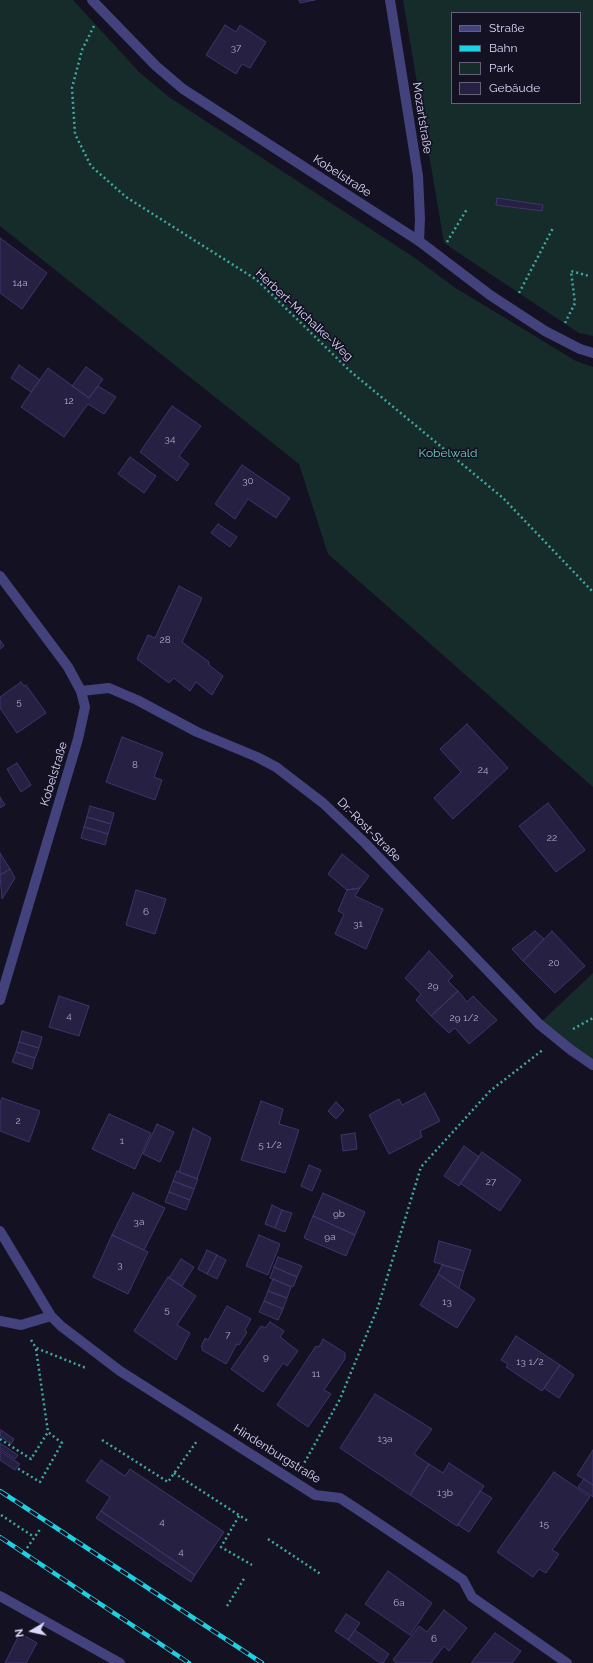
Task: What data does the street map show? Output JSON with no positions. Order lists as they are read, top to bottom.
{
  "streets": {
    "street": [
      "Mozartstraße",
      "Kobelstraße",
      "Dr.-Rost-Straße",
      "Hindenburgstraße"
    ],
    "path": ["Herbert-Michalke-Weg"]
  },
  "crossings": [
    ["Mozartstraße", "Kobelstraße"],
    ["Kobelstraße", "Herbert-Michalke-Weg"],
    ["Kobelstraße", "Dr.-Rost-Straße"]
  ],
  "parks": ["Kobelwald"],
  "house_numbers": [
    "37",
    "14a",
    "12",
    "34",
    "30",
    "28",
    "5",
    "8",
    "24",
    "22",
    "6",
    "31",
    "20",
    "29",
    "4",
    "29 1/2",
    "2",
    "1",
    "5 1/2",
    "27",
    "9b",
    "3a",
    "9a",
    "3",
    "13",
    "5",
    "7",
    "9",
    "13 1/2",
    "11",
    "13a",
    "13b",
    "4",
    "15",
    "4",
    "6a",
    "6"
  ],
  "legend": [
    "Straße",
    "Bahn",
    "Park",
    "Gebäude"
  ],
  "north": "left"
}
